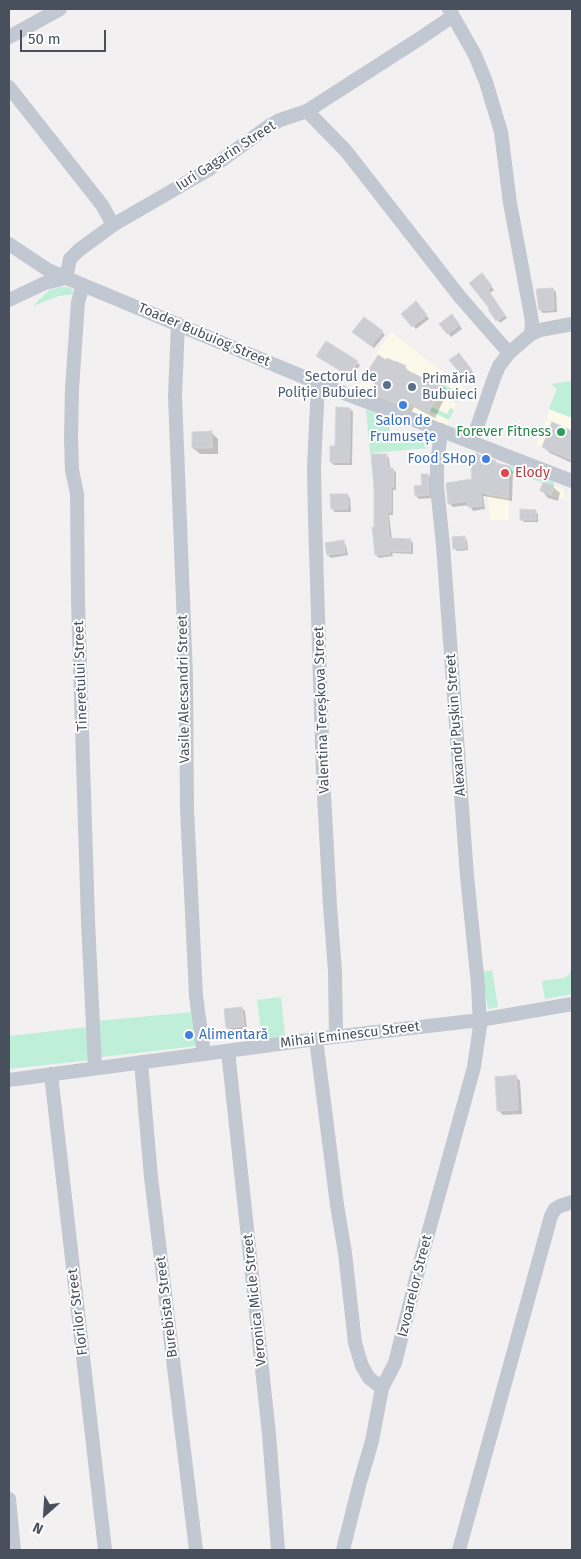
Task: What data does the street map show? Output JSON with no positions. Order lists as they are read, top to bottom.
{
  "streets": {
    "street": [
      "Iuri Gagarin Street",
      "Toader Bubuiog Street",
      "Tineretului Street",
      "Vasile Alecsandri Street",
      "Valentina Tereșkova Street",
      "Alexandr Pușkin Street",
      "Mihai Eminescu Street",
      "Izvoarelor Street",
      "Veronica Micle Street",
      "Burebista Street",
      "Florilor Street"
    ]
  },
  "crossings": [
    ["Iuri Gagarin Street", "Toader Bubuiog Street"],
    ["Toader Bubuiog Street", "Tineretului Street"],
    ["Toader Bubuiog Street", "Vasile Alecsandri Street"],
    ["Toader Bubuiog Street", "Valentina Tereșkova Street"],
    ["Toader Bubuiog Street", "Alexandr Pușkin Street"],
    ["Tineretului Street", "Mihai Eminescu Street"],
    ["Vasile Alecsandri Street", "Mihai Eminescu Street"],
    ["Valentina Tereșkova Street", "Mihai Eminescu Street"],
    ["Alexandr Pușkin Street", "Mihai Eminescu Street"],
    ["Alexandr Pușkin Street", "Izvoarelor Street"],
    ["Mihai Eminescu Street", "Izvoarelor Street"],
    ["Mihai Eminescu Street", "Veronica Micle Street"],
    ["Mihai Eminescu Street", "Burebista Street"],
    ["Mihai Eminescu Street", "Florilor Street"]
  ],
  "places": [
    "Sectorul de Poliție Bubuieci",
    "Primăria Bubuieci",
    "Salon de Frumusețe",
    "Forever Fitness",
    "Food SHop",
    "Elody",
    "Alimentară"
  ],
  "scale_bar": "50 m",
  "north": "bottom left"
}
